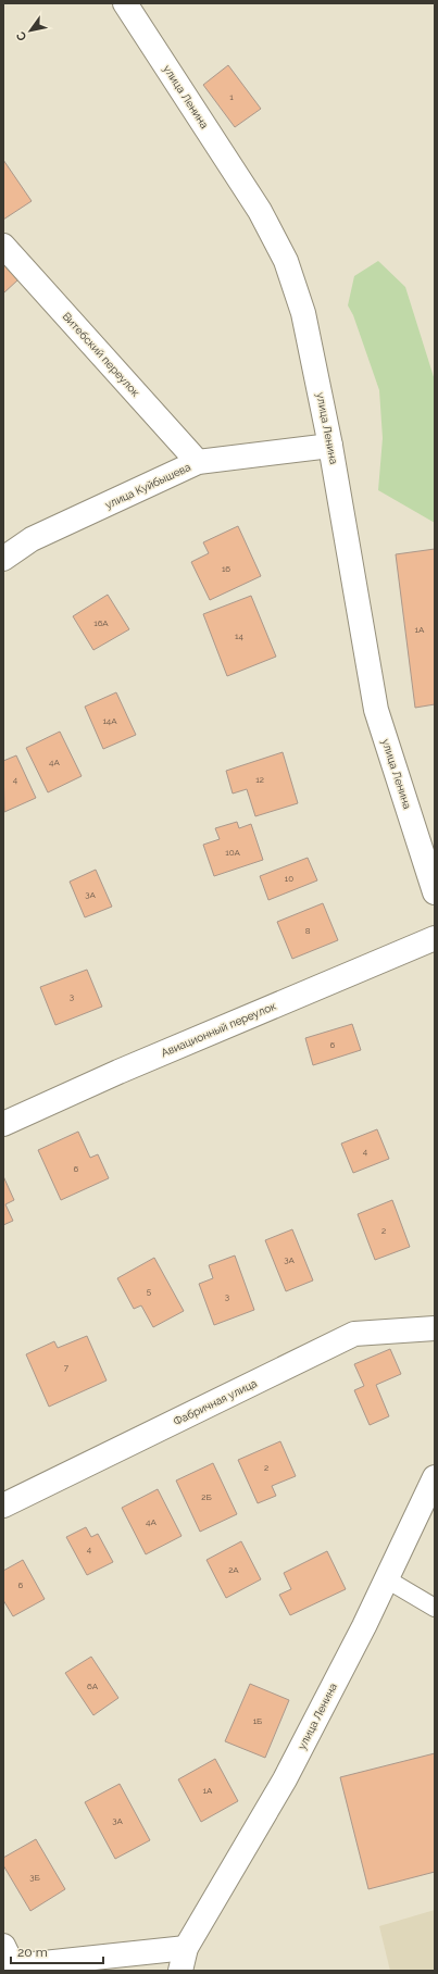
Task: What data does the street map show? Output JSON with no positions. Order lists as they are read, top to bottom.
{
  "streets": {
    "street": [
      "улица Ленина",
      "Витебский переулок",
      "улица Куйбышева",
      "Авиационный переулок",
      "Фабричная улица"
    ]
  },
  "crossings": [
    ["улица Ленина", "улица Куйбышева"],
    ["Витебский переулок", "улица Куйбышева"]
  ],
  "house_numbers": [
    "1",
    "16",
    "16А",
    "1А",
    "14",
    "14А",
    "4А",
    "4",
    "12",
    "10А",
    "10",
    "3А",
    "8",
    "3",
    "6",
    "4",
    "6",
    "2",
    "3А",
    "5",
    "3",
    "7",
    "2",
    "2Б",
    "4А",
    "4",
    "2А",
    "6",
    "6А",
    "1Б",
    "1А",
    "3А",
    "3Б"
  ],
  "scale_bar": "20 m",
  "north": "bottom left"
}
